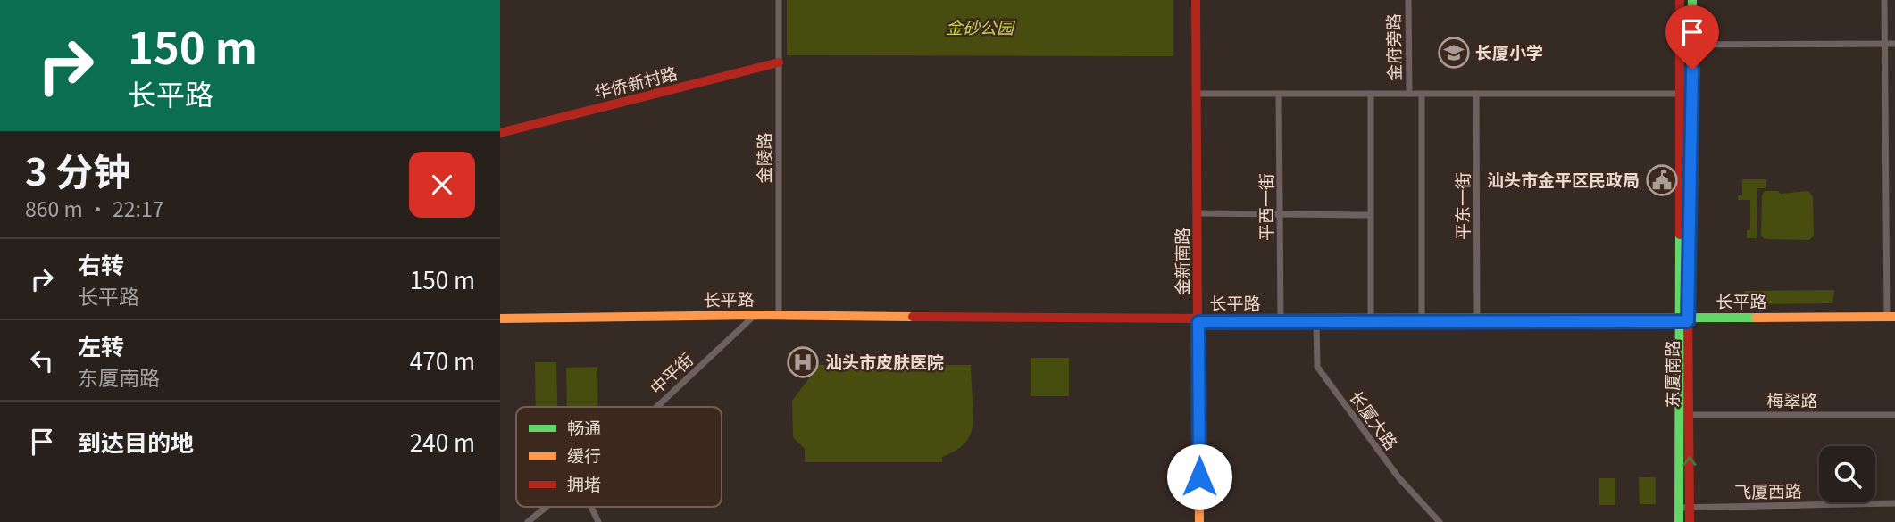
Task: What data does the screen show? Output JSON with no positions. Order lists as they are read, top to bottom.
{
  "streets": {
    "street": [
      "金府旁路",
      "华侨新村路",
      "金陵路",
      "平东一街",
      "平西一街",
      "金新南路",
      "长平路",
      "中平街",
      "东厦南路",
      "梅翠路",
      "长厦大路",
      "飞厦西路"
    ]
  },
  "crossings": [
    ["华侨新村路", "金陵路"],
    ["金陵路", "长平路"],
    ["平东一街", "长平路"],
    ["平西一街", "长平路"],
    ["金新南路", "长平路"],
    ["长平路", "中平街"],
    ["长平路", "东厦南路"],
    ["长平路", "长厦大路"],
    ["东厦南路", "梅翠路"],
    ["东厦南路", "飞厦西路"]
  ],
  "parks": ["金砂公园"],
  "places": {
    "school or university": ["长厦小学"],
    "public building": ["汕头市金平区民政局"],
    "hospital": ["汕头市皮肤医院"]
  },
  "legend": ["畅通", "缓行", "拥堵"],
  "page": {
    "turn": ["150 m", "长平路"],
    "heading": ["3 分钟", "860 m · 22:17"],
    "list": [
      {
        "name": "右转",
        "note": "长平路",
        "value": "150 m"
      },
      {
        "name": "左转",
        "note": "东厦南路",
        "value": "470 m"
      },
      {
        "name": "到达目的地",
        "value": "240 m"
      }
    ]
  }
}
